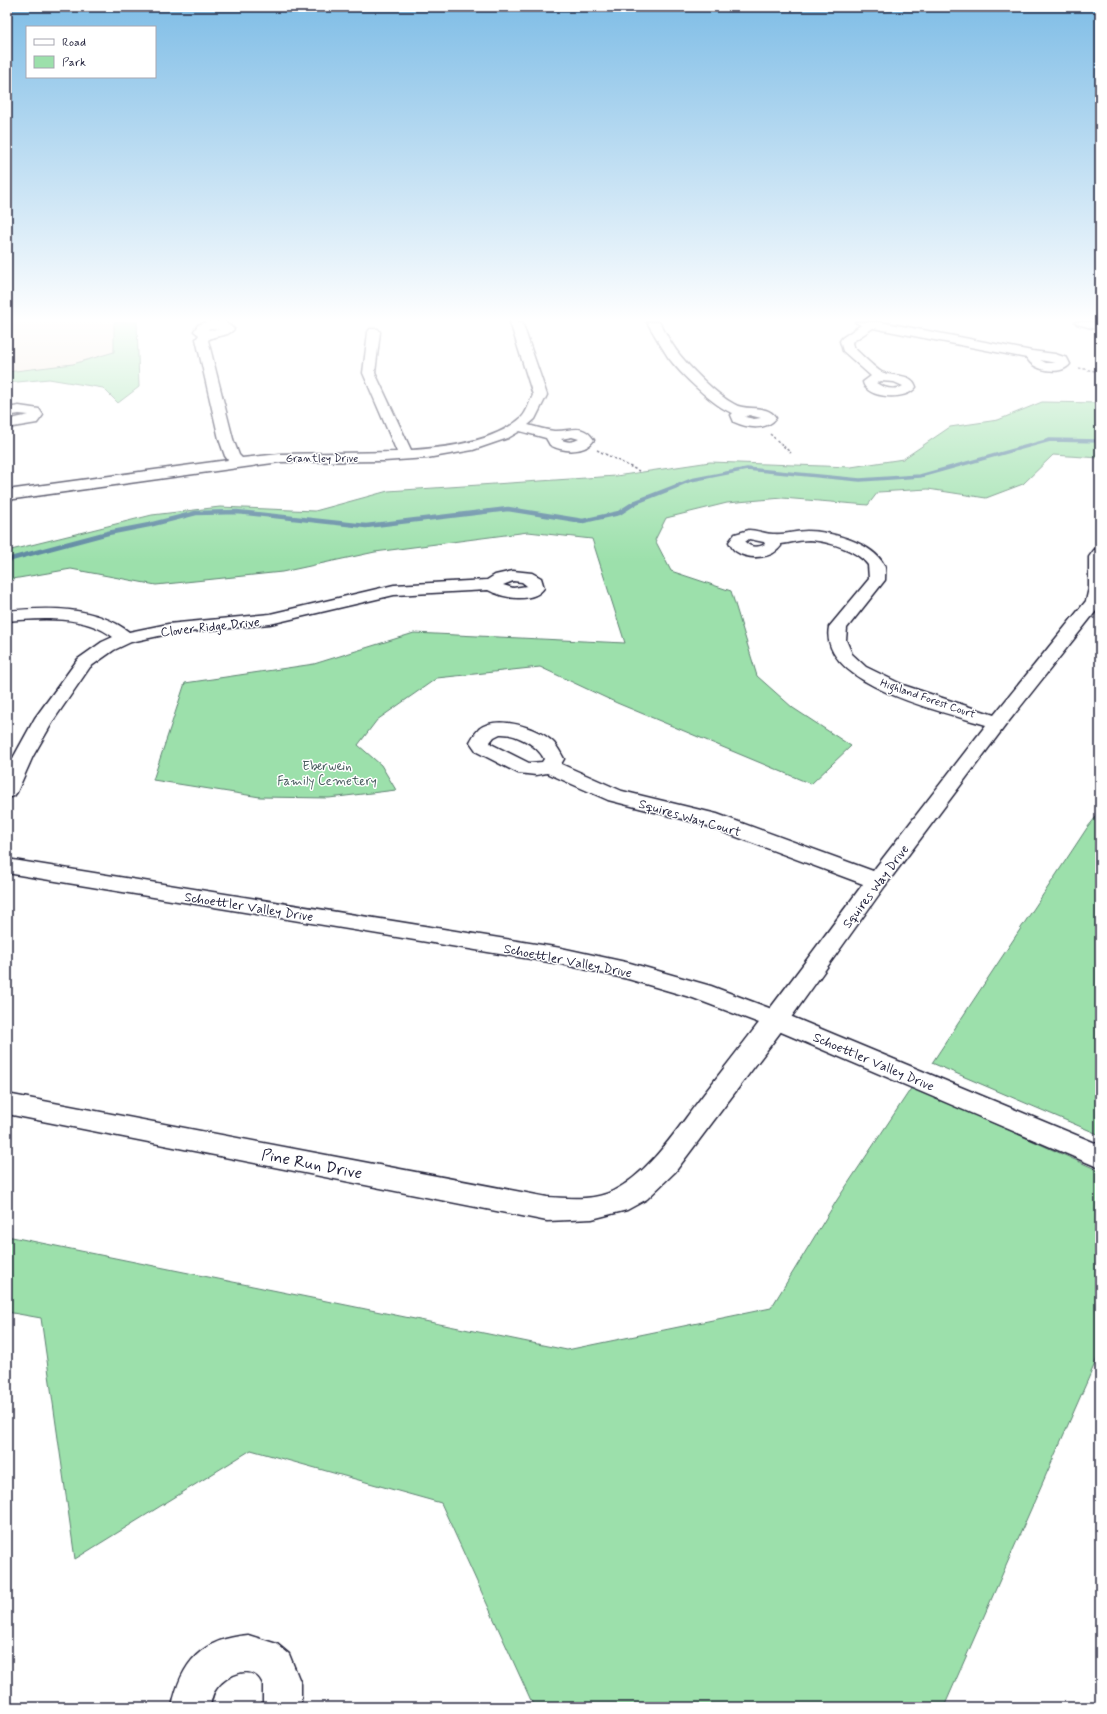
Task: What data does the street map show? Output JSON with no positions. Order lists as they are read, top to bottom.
{
  "streets": {
    "street": [
      "Grantley Drive",
      "Clover Ridge Drive",
      "Highland Forest Court",
      "Squires Way Court",
      "Squires Way Drive",
      "Schoettler Valley Drive",
      "Pine Run Drive"
    ]
  },
  "crossings": [
    ["Highland Forest Court", "Squires Way Drive"],
    ["Squires Way Court", "Squires Way Drive"],
    ["Squires Way Drive", "Schoettler Valley Drive"],
    ["Squires Way Drive", "Pine Run Drive"]
  ],
  "parks": ["Eberwein Family Cemetery"],
  "legend": ["Road", "Park"]
}
